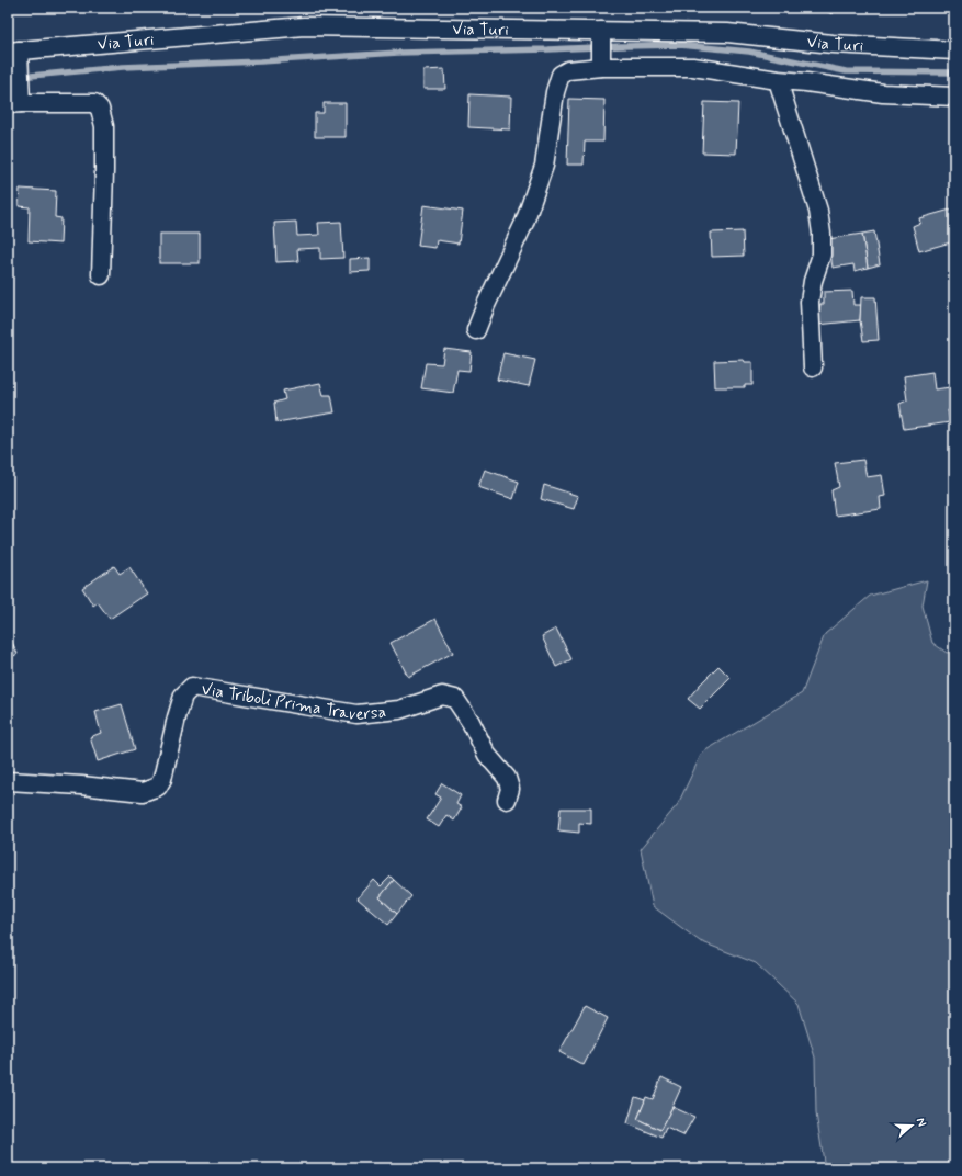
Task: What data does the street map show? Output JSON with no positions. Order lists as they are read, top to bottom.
{
  "streets": {
    "street": ["Via Turi", "Via Triboli Prima Traversa"]
  },
  "north": "right"
}
